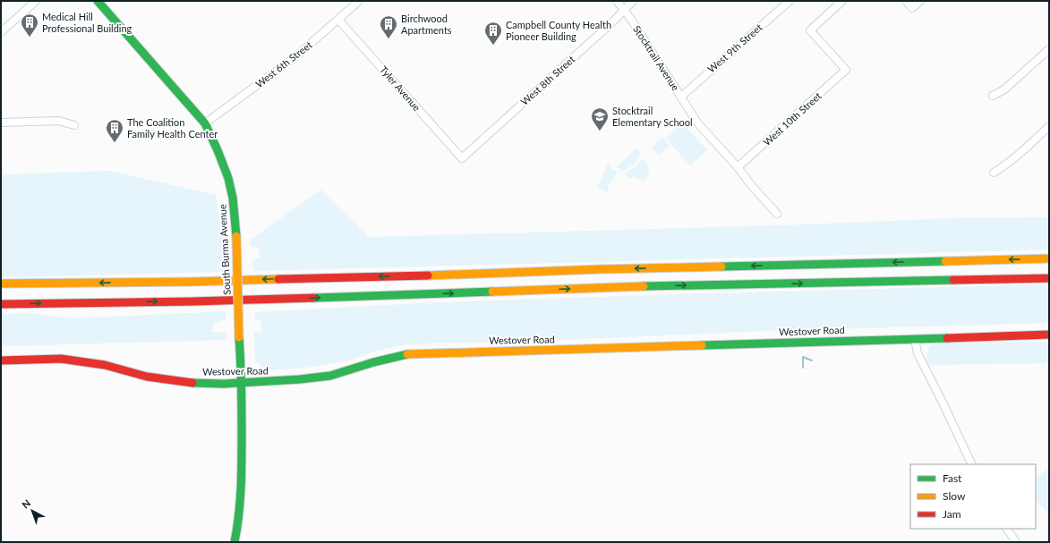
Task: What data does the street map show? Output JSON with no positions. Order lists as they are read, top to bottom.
{
  "streets": {
    "main road": ["South Burma Avenue", "Westover Road"],
    "street": [
      "West 9th Street",
      "Stocktrail Avenue",
      "West 6th Street",
      "West 8th Street",
      "Tyler Avenue",
      "West 10th Street"
    ]
  },
  "crossings": [
    ["West 9th Street", "Stocktrail Avenue"],
    ["Stocktrail Avenue", "West 8th Street"],
    ["Stocktrail Avenue", "West 10th Street"],
    ["West 6th Street", "Tyler Avenue"],
    ["West 6th Street", "South Burma Avenue"],
    ["West 8th Street", "Tyler Avenue"],
    ["South Burma Avenue", "Westover Road"]
  ],
  "places": {
    "building": [
      "Medical Hill Professional Building",
      "Birchwood Apartments",
      "Campbell County Health Pioneer Building",
      "The Coalition Family Health Center"
    ],
    "school or university": ["Stocktrail Elementary School"]
  },
  "legend": ["Fast", "Slow", "Jam"],
  "north": "top left"
}
